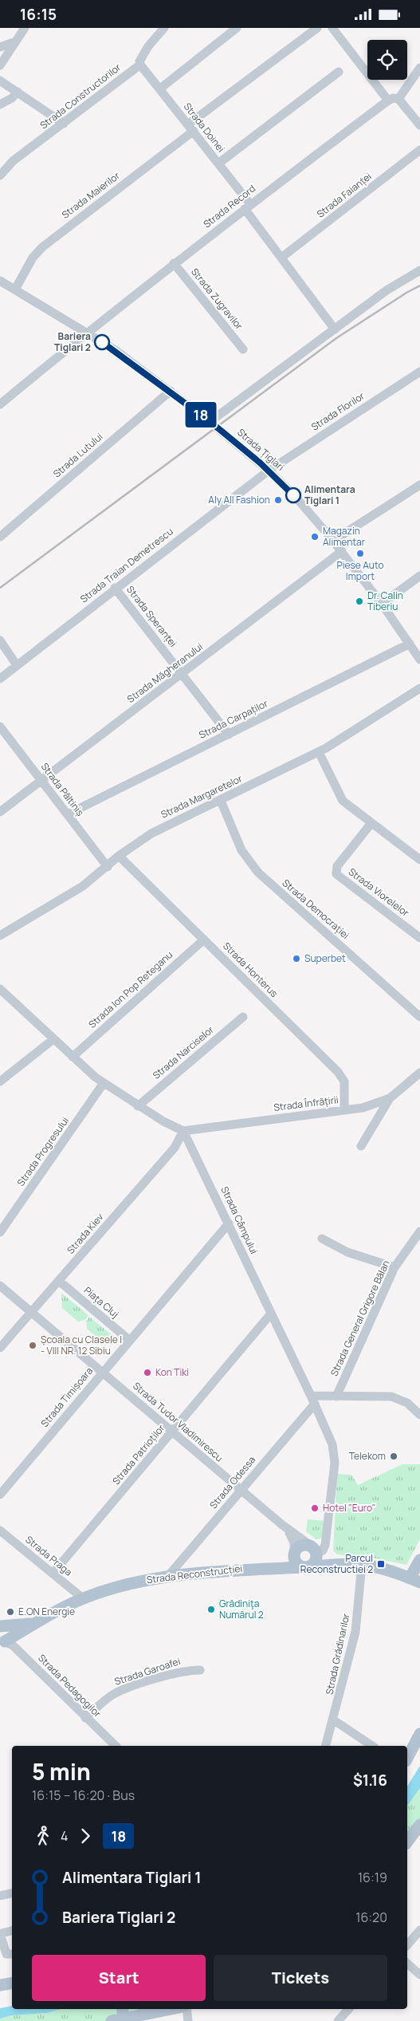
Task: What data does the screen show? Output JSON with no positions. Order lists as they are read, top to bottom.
{
  "streets": {
    "main road": ["Strada Reconstrucției"],
    "street": [
      "Strada Constructorilor",
      "Strada Doinei",
      "Strada Maierilor",
      "Strada Faianței",
      "Strada Record",
      "Strada Zugravilor",
      "Strada Florilor",
      "Strada Țiglari",
      "Strada Lutului",
      "Strada Traian Demetrescu",
      "Strada Speranței",
      "Strada Măgheranului",
      "Strada Carpaților",
      "Strada Păltiniș",
      "Strada Margaretelor",
      "Strada Viorelelor",
      "Strada Democrației",
      "Strada Honterus",
      "Strada Ion Pop Reteganu",
      "Strada Narciselor",
      "Strada Înfrățirii",
      "Strada Progresului",
      "Strada Câmpului",
      "Strada Kiev",
      "Piața Cluj",
      "Strada General Grigore Bălan",
      "Strada Timișoara",
      "Strada Tudor Vladimirescu",
      "Strada Patrioților",
      "Strada Odessa",
      "Strada Praga",
      "Strada Grădinarilor",
      "Strada Garoafei",
      "Strada Pedagogilor"
    ]
  },
  "crossings": [
    ["Strada Constructorilor", "Strada Doinei"],
    ["Strada Doinei", "Strada Maierilor"],
    ["Strada Doinei", "Strada Record"],
    ["Strada Maierilor", "Strada Țiglari"],
    ["Strada Record", "Strada Zugravilor"],
    ["Strada Record", "Strada Țiglari"],
    ["Strada Florilor", "Strada Țiglari"],
    ["Strada Florilor", "Strada Traian Demetrescu"],
    ["Strada Țiglari", "Strada Lutului"],
    ["Strada Țiglari", "Strada Traian Demetrescu"],
    ["Strada Țiglari", "Strada Măgheranului"],
    ["Strada Țiglari", "Strada Carpaților"],
    ["Strada Traian Demetrescu", "Strada Speranței"],
    ["Strada Speranței", "Strada Măgheranului"],
    ["Strada Speranței", "Strada Carpaților"],
    ["Strada Măgheranului", "Strada Păltiniș"],
    ["Strada Carpaților", "Strada Păltiniș"],
    ["Strada Păltiniș", "Strada Margaretelor"],
    ["Strada Margaretelor", "Strada Democrației"],
    ["Strada Margaretelor", "Strada Honterus"],
    ["Strada Honterus", "Strada Ion Pop Reteganu"],
    ["Strada Honterus", "Strada Înfrățirii"],
    ["Strada Înfrățirii", "Strada Câmpului"],
    ["Strada Înfrățirii", "Strada Kiev"],
    ["Strada Câmpului", "Strada Kiev"],
    ["Strada Câmpului", "Strada Timișoara"],
    ["Strada Câmpului", "Strada Tudor Vladimirescu"],
    ["Strada Câmpului", "Strada Patrioților"],
    ["Strada Câmpului", "Strada Odessa"],
    ["Strada Kiev", "Piața Cluj"],
    ["Strada Kiev", "Strada Tudor Vladimirescu"],
    ["Piața Cluj", "Strada Timișoara"],
    ["Strada Timișoara", "Strada Tudor Vladimirescu"],
    ["Strada Tudor Vladimirescu", "Strada Patrioților"],
    ["Strada Tudor Vladimirescu", "Strada Odessa"],
    ["Strada Patrioților", "Strada Praga"],
    ["Strada Odessa", "Strada Reconstrucției"],
    ["Strada Praga", "Strada Reconstrucției"],
    ["Strada Reconstrucției", "Strada Pedagogilor"],
    ["Strada Garoafei", "Strada Pedagogilor"]
  ],
  "places": {
    "other": [
      "Bariera Tiglari 2",
      "Alimentara Tiglari 1",
      "Aly All Fashion",
      "Magazin Alimentar",
      "Piese Auto Import",
      "Dr. Calin Tiberiu",
      "Superbet",
      "Școala cu Clasele I - VIII NR. 12 Sibiu",
      "Kon Tiki",
      "Telekom",
      "Hotel \"Euro\"",
      "Grădiniţa Numărul 2",
      "E.ON Energie"
    ],
    "transit": ["Parcul Reconstructiei 2"]
  },
  "lines": ["bus line 18"],
  "page": {
    "status": "16:15",
    "on_map": "18",
    "heading": ["5 min", "16:15 – 16:20 · Bus", "$1.16"],
    "legs": ["4", "18"],
    "list": [
      {
        "name": "Alimentara Tiglari 1",
        "value": "16:19"
      },
      {
        "name": "Bariera Tiglari 2",
        "value": "16:20"
      }
    ],
    "buttons": ["Start", "Tickets"]
  }
}
